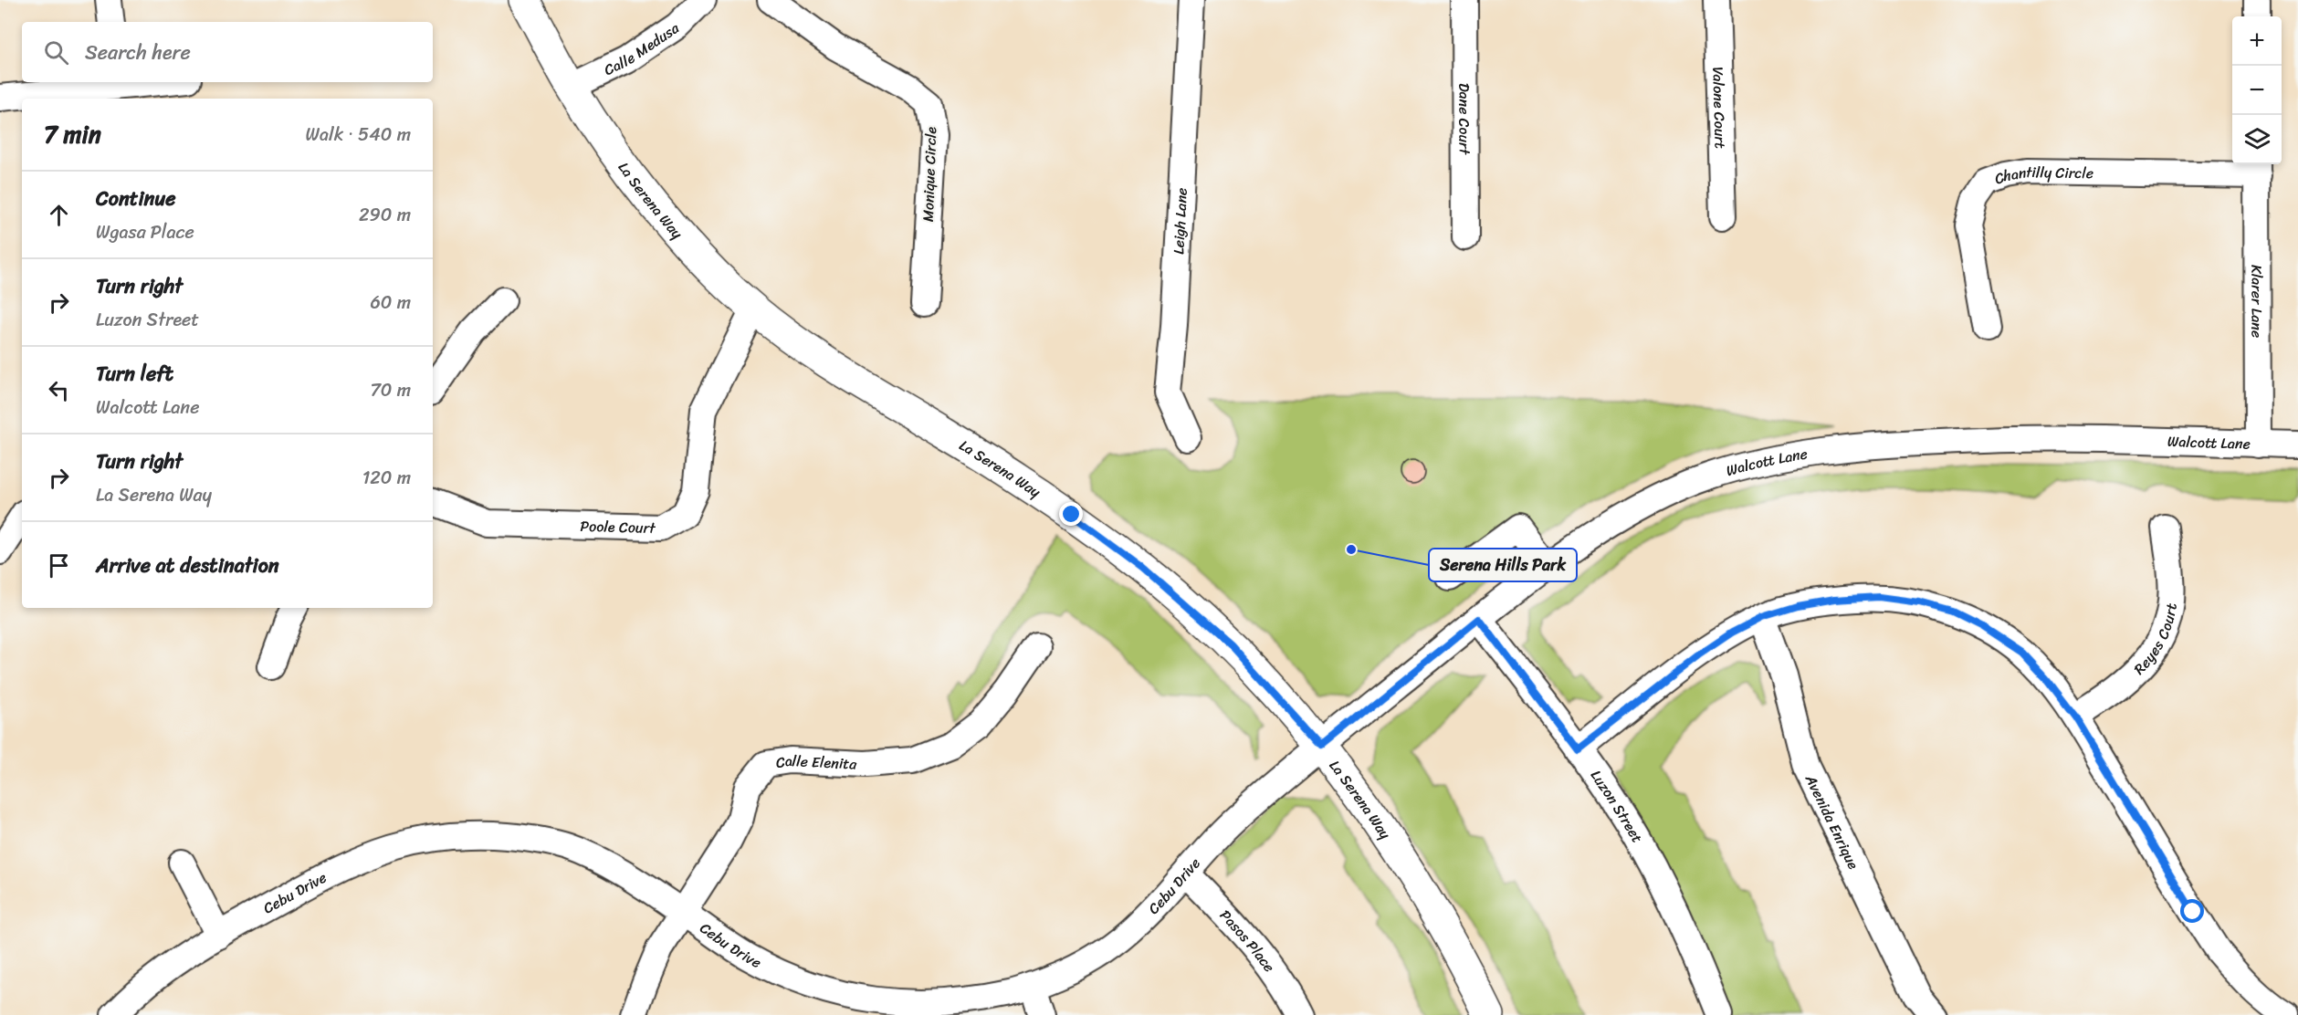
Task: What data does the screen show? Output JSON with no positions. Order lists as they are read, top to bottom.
{
  "streets": {
    "main road": ["La Serena Way"],
    "street": [
      "Calle Medusa",
      "Valone Court",
      "Dane Court",
      "Monique Circle",
      "Chantilly Circle",
      "Leigh Lane",
      "Klarer Lane",
      "Walcott Lane",
      "Poole Court",
      "Reyes Court",
      "Calle Elenita",
      "Luzon Street",
      "Avenida Enrique",
      "Cebu Drive",
      "Pasos Place"
    ]
  },
  "crossings": [
    ["Calle Medusa", "La Serena Way"],
    ["Chantilly Circle", "Klarer Lane"],
    ["La Serena Way", "Walcott Lane"],
    ["La Serena Way", "Poole Court"],
    ["La Serena Way", "Cebu Drive"],
    ["Klarer Lane", "Walcott Lane"],
    ["Walcott Lane", "Luzon Street"],
    ["Walcott Lane", "Cebu Drive"],
    ["Calle Elenita", "Cebu Drive"],
    ["Cebu Drive", "Pasos Place"]
  ],
  "places": ["Serena Hills Park"],
  "page": {
    "map_buttons": ["+", "−"],
    "search": "Search here",
    "heading": ["7 min", "Walk · 540 m"],
    "list": [
      ["Continue", "Wgasa Place", "290 m"],
      ["Turn right", "Luzon Street", "60 m"],
      ["Turn left", "Walcott Lane", "70 m"],
      ["Turn right", "La Serena Way", "120 m"],
      "Arrive at destination"
    ]
  }
}
